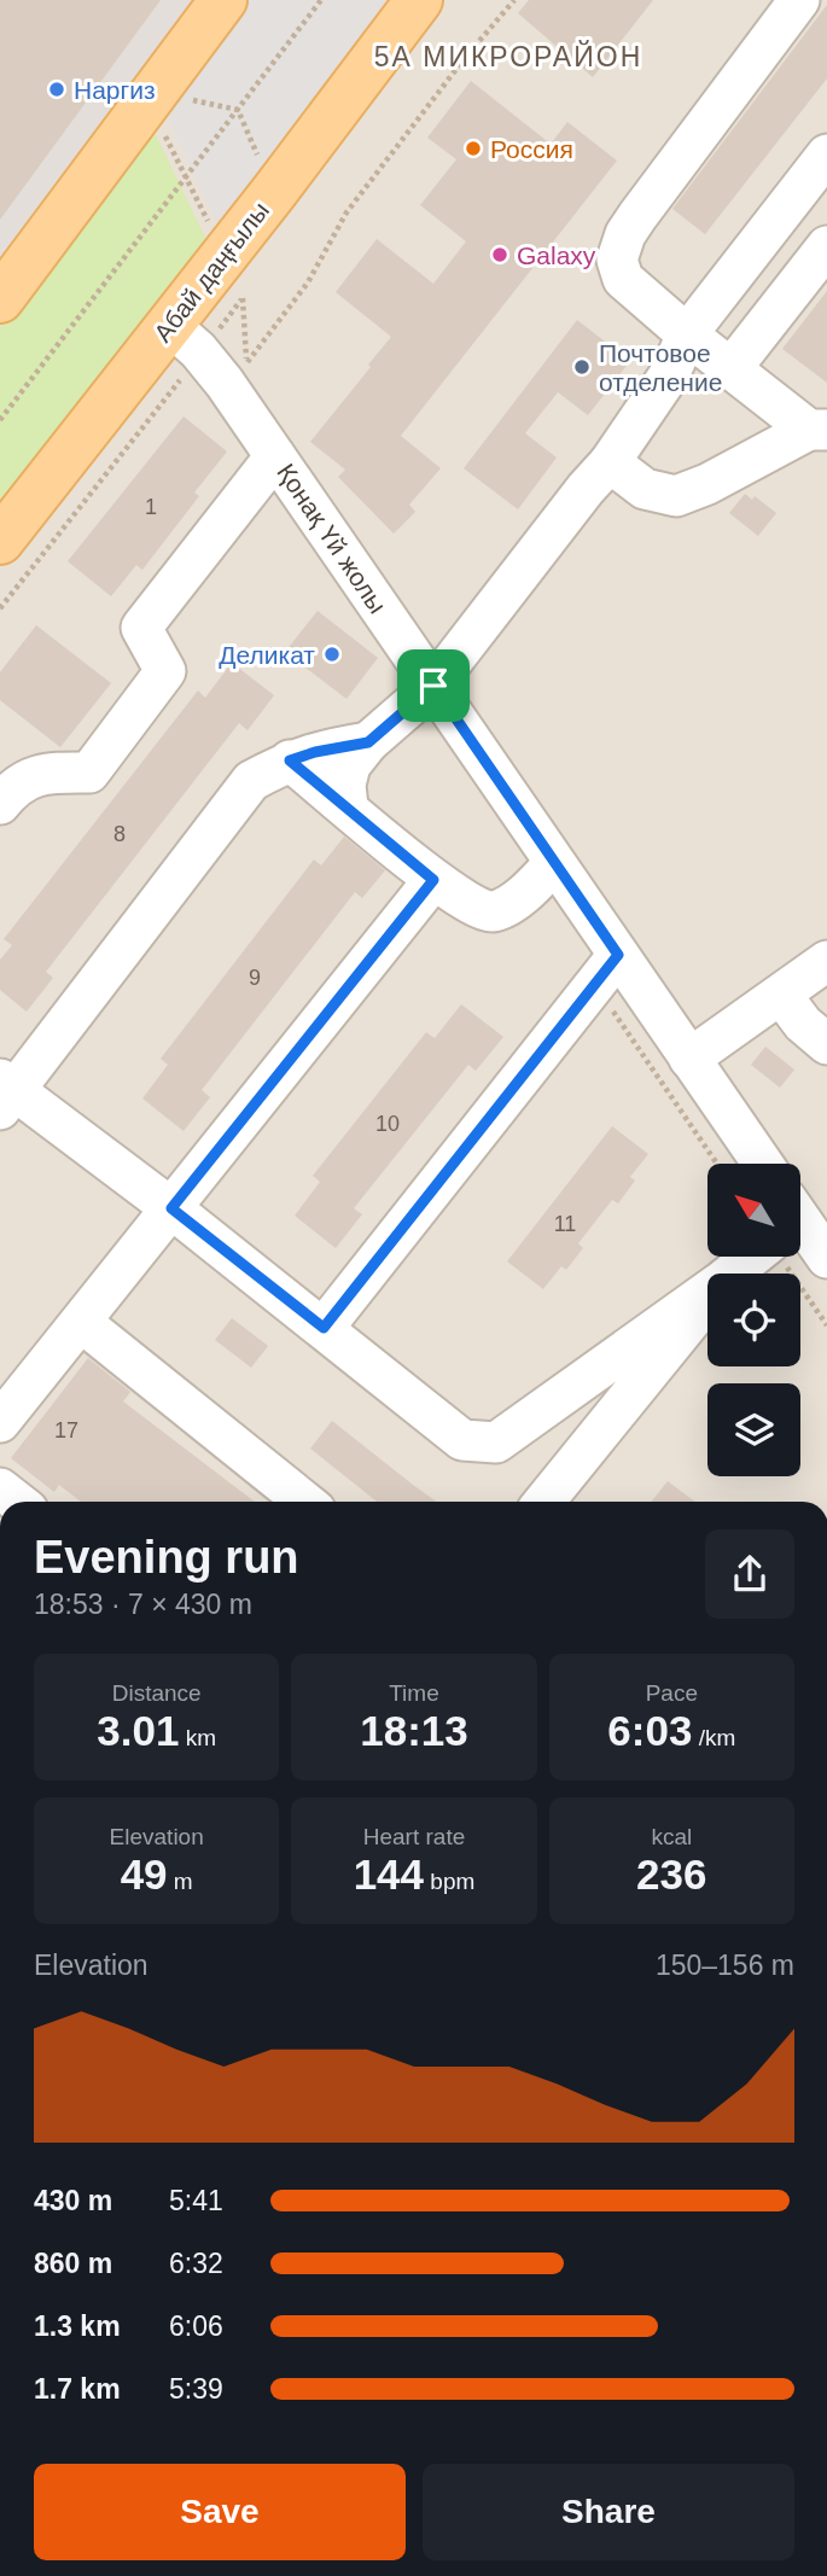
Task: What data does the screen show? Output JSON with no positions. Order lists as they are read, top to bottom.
{
  "streets": {
    "main road": ["Абай даңғылы"],
    "street": ["Қонақ Үй жолы"]
  },
  "crossings": [
    ["Абай даңғылы", "Қонақ Үй жолы"]
  ],
  "districts": ["5А МИКРОРАЙОН"],
  "places": [
    "Наргиз",
    "Россия",
    "Galaxy",
    "Почтовое отделение",
    "Деликат"
  ],
  "house_numbers": [
    "1",
    "8",
    "9",
    "10",
    "11",
    "17"
  ],
  "north": "top left",
  "page": {
    "heading": ["Evening run", "18:53 · 7 × 430 m"],
    "stats": [
      ["Distance", "3.01 km"],
      ["Time", "18:13"],
      ["Pace", "6:03 /km"],
      ["Elevation", "49 m"],
      ["Heart rate", "144 bpm"],
      ["kcal", "236"]
    ],
    "chart": ["Elevation", "150–156 m"],
    "list": [
      {
        "name": "430 m",
        "note": "5:41"
      },
      {
        "name": "860 m",
        "note": "6:32"
      },
      {
        "name": "1.3 km",
        "note": "6:06"
      },
      {
        "name": "1.7 km",
        "note": "5:39"
      }
    ],
    "buttons": ["Save", "Share"]
  }
}
